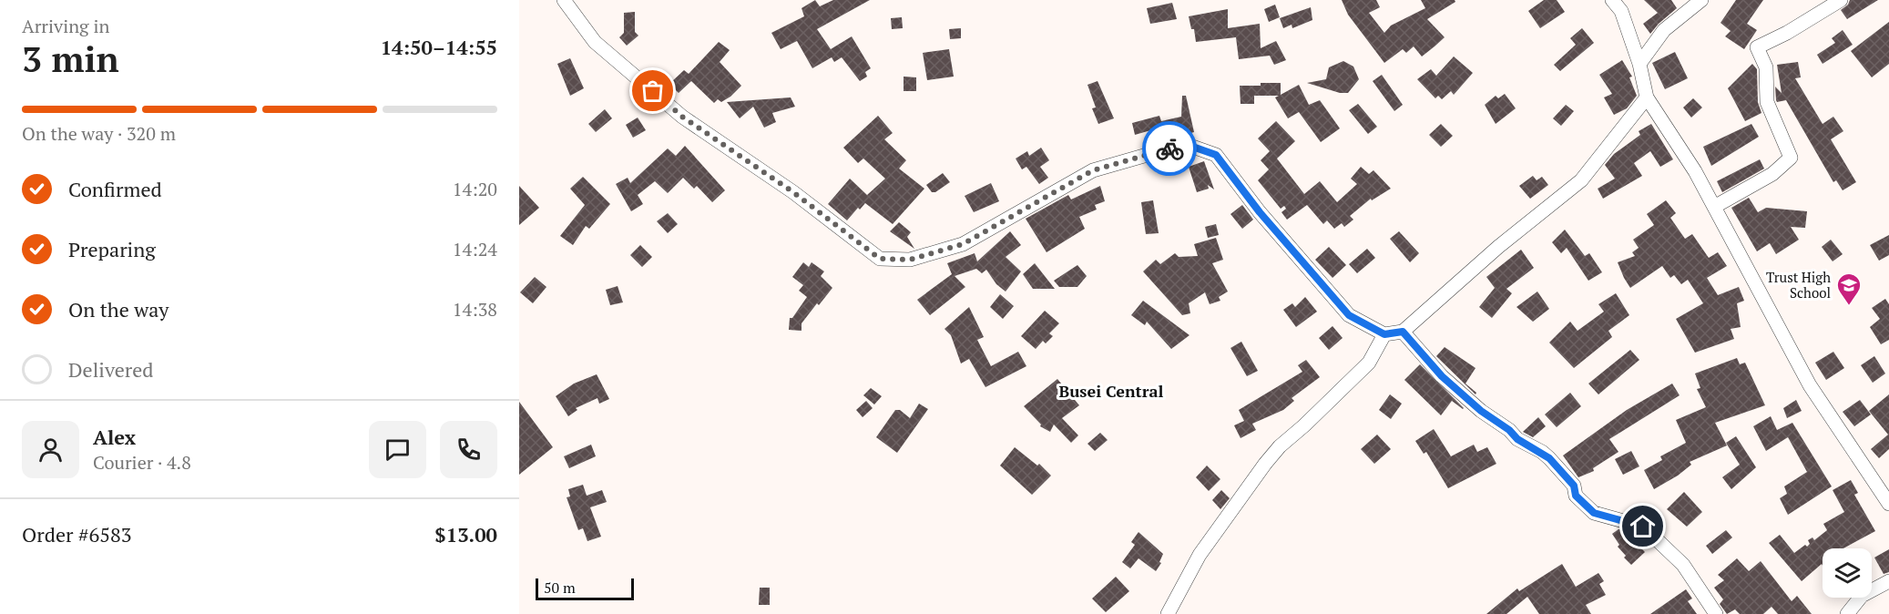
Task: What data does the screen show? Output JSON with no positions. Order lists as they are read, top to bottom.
{
  "districts": ["Busei Central"],
  "places": {
    "school or university": ["Trust High School"]
  },
  "scale_bar": "50 m",
  "page": {
    "heading": ["3 min", "Arriving in", "14:50–14:55"],
    "panel": [
      "Alex",
      "Courier · 4.8",
      "Order #6583",
      "$13.00"
    ],
    "bar": "On the way · 320 m",
    "list": [
      ["Confirmed", "14:20"],
      ["Preparing", "14:24"],
      ["On the way", "14:38"],
      "Delivered"
    ],
    "scale": "50 m"
  }
}
